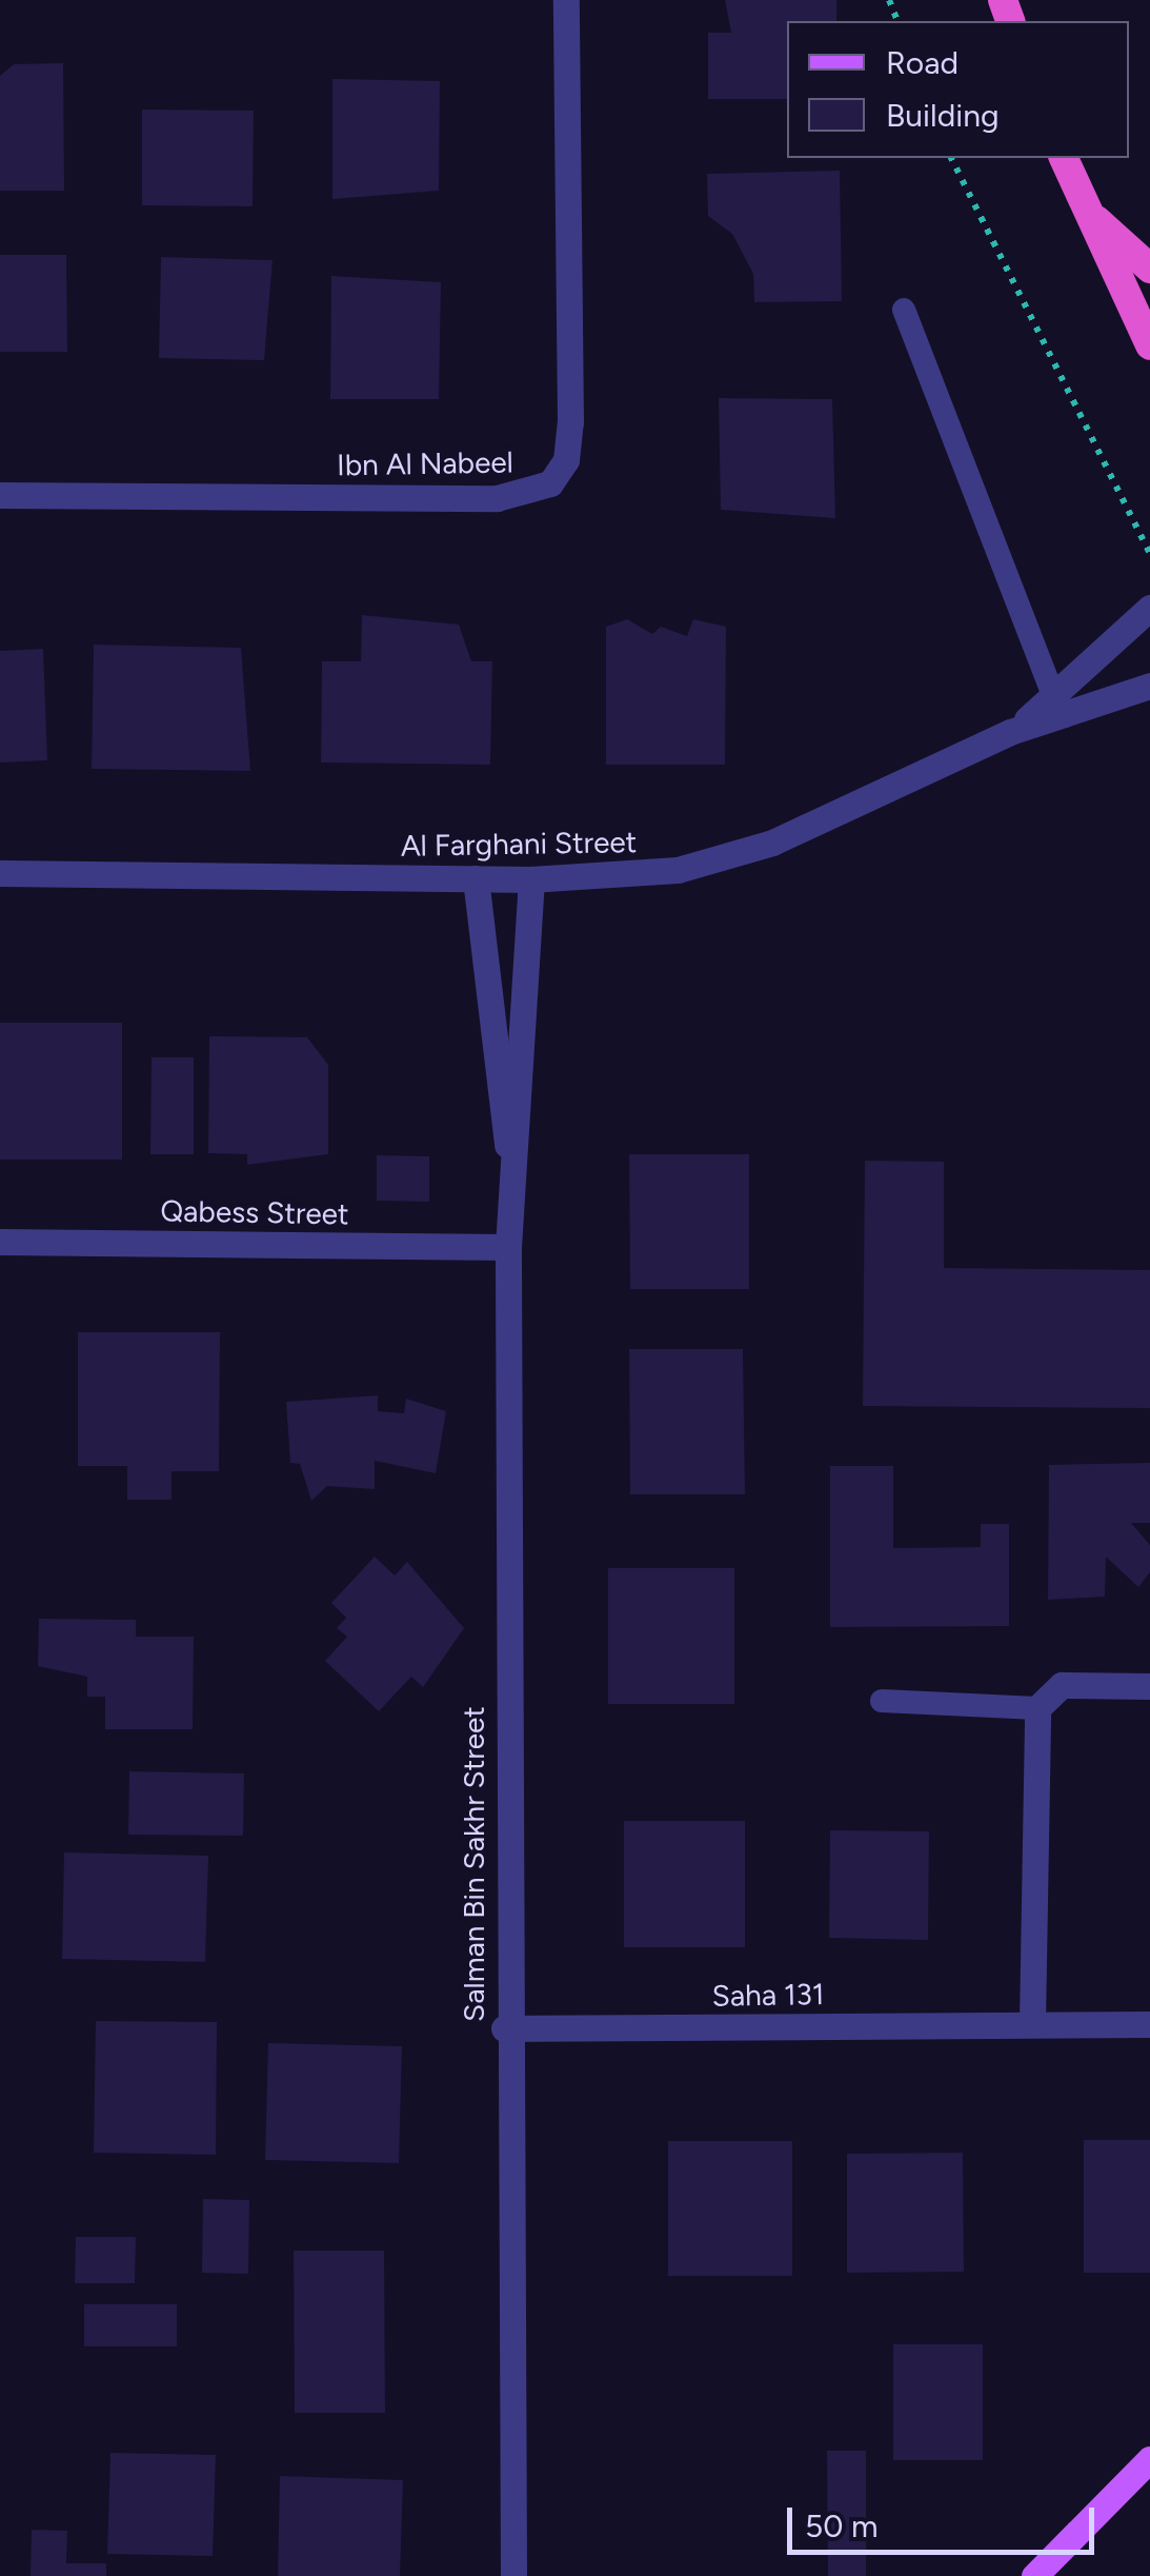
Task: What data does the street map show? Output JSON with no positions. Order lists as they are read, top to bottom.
{
  "streets": {
    "street": [
      "Ibn Al Nabeel",
      "Al Farghani Street",
      "Qabess Street",
      "Salman Bin Sakhr Street",
      "Saha 131"
    ]
  },
  "crossings": [
    ["Al Farghani Street", "Salman Bin Sakhr Street"],
    ["Qabess Street", "Salman Bin Sakhr Street"],
    ["Salman Bin Sakhr Street", "Saha 131"]
  ],
  "legend": ["Road", "Building"],
  "scale_bar": "50 m"
}
